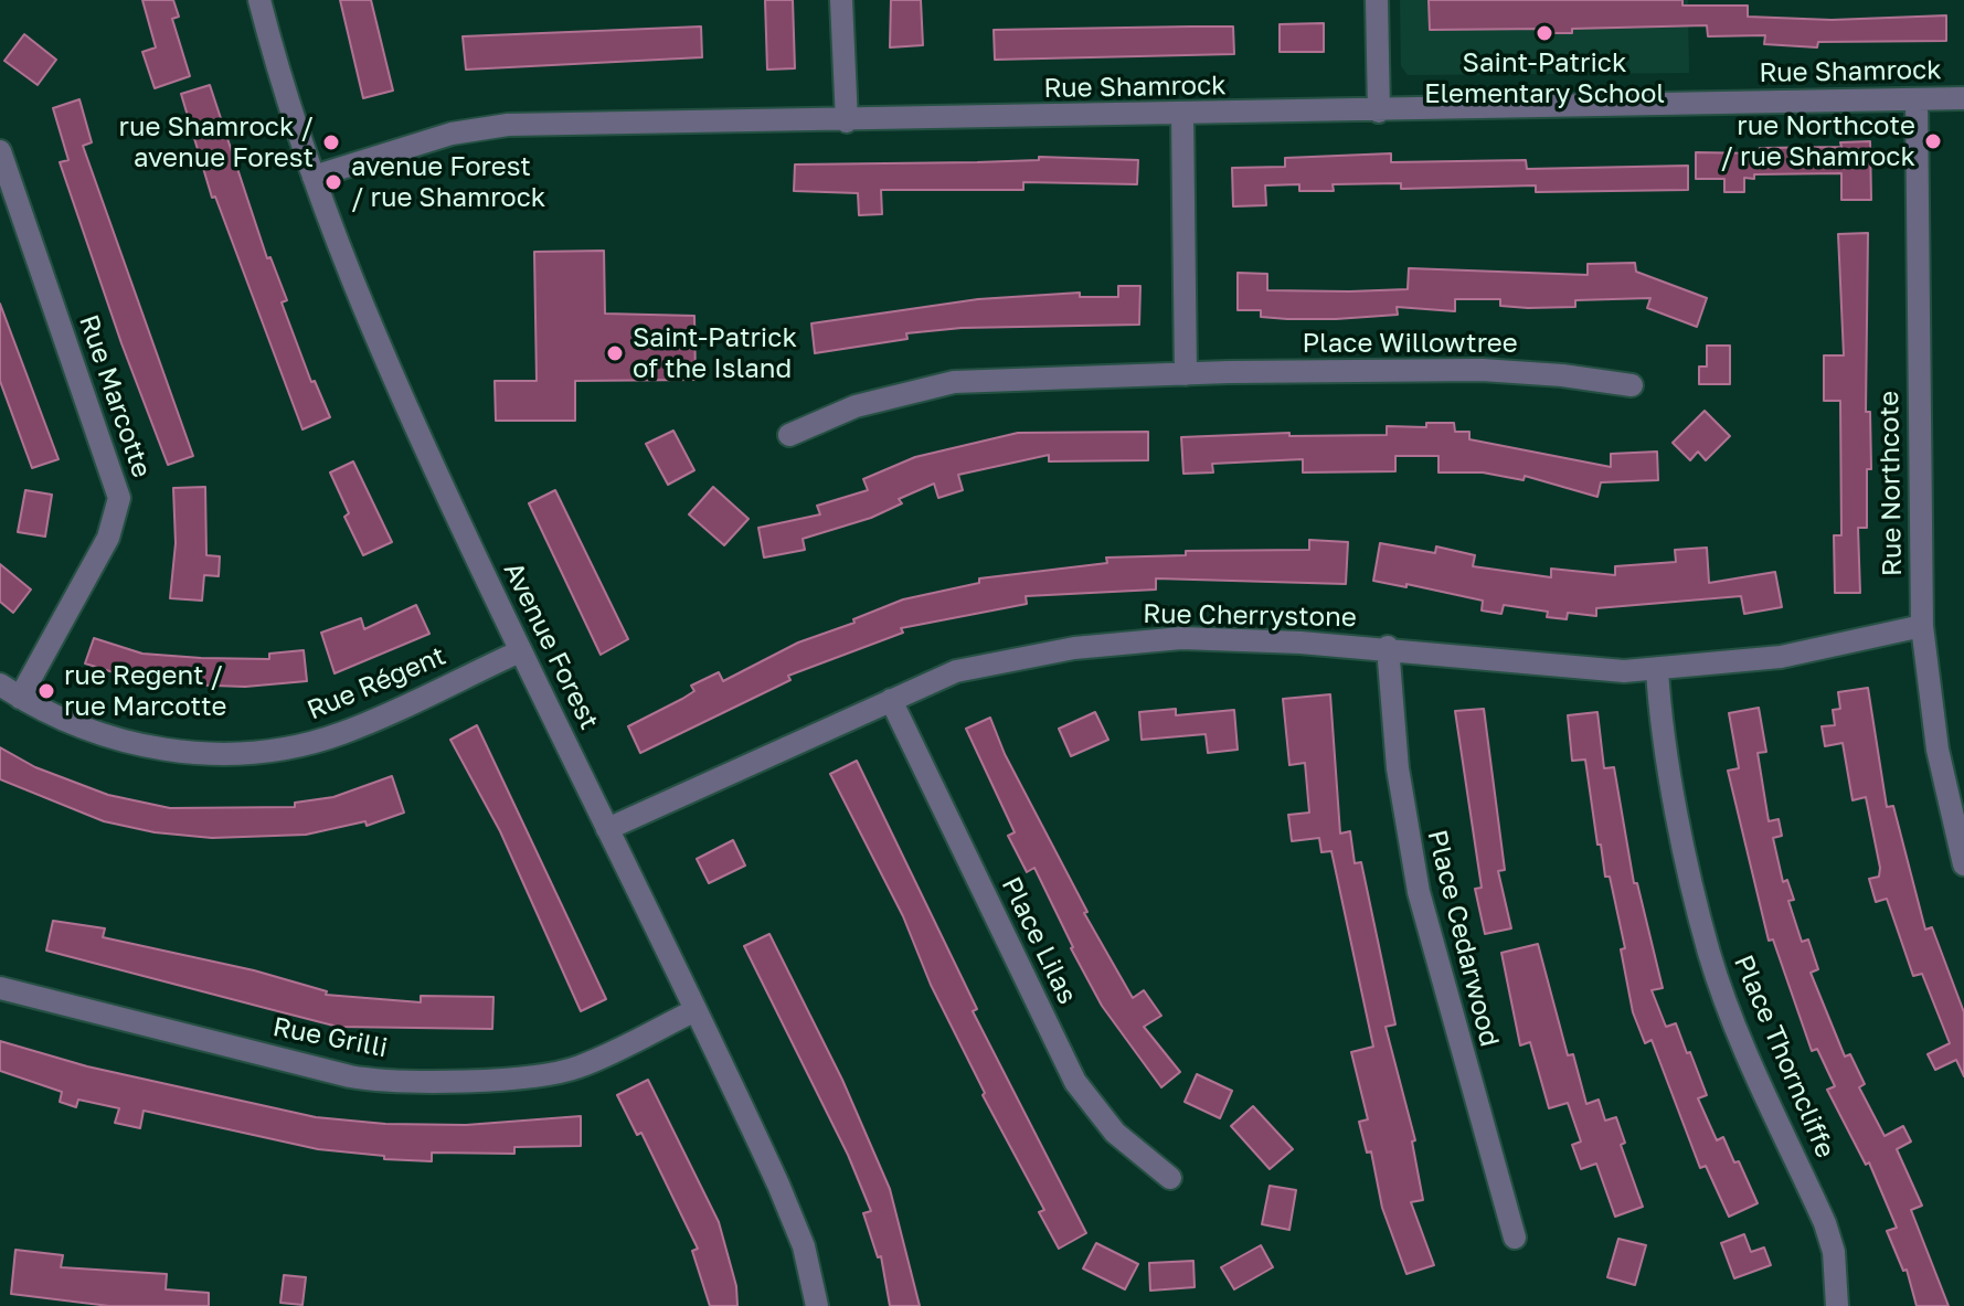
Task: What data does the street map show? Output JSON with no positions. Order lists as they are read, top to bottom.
{
  "streets": {
    "street": [
      "Rue Shamrock",
      "Place Willowtree",
      "Rue Marcotte",
      "Rue Northcote",
      "Rue Cherrystone",
      "Avenue Forest",
      "Rue Régent",
      "Place Cedarwood",
      "Place Lilas",
      "Rue Grilli",
      "Place Thorncliffe"
    ]
  },
  "crossings": [
    ["Rue Shamrock", "Rue Northcote"],
    ["Rue Shamrock", "Avenue Forest"],
    ["Rue Marcotte", "Rue Régent"],
    ["Rue Northcote", "Rue Cherrystone"],
    ["Rue Cherrystone", "Avenue Forest"],
    ["Rue Cherrystone", "Place Cedarwood"],
    ["Rue Cherrystone", "Place Lilas"],
    ["Rue Cherrystone", "Place Thorncliffe"],
    ["Avenue Forest", "Rue Régent"],
    ["Avenue Forest", "Rue Grilli"]
  ],
  "places": [
    "Saint-Patrick Elementary School",
    "rue Northcote / rue Shamrock",
    "rue Shamrock / avenue Forest",
    "avenue Forest / rue Shamrock",
    "Saint-Patrick of the Island",
    "rue Regent / rue Marcotte"
  ]
}
